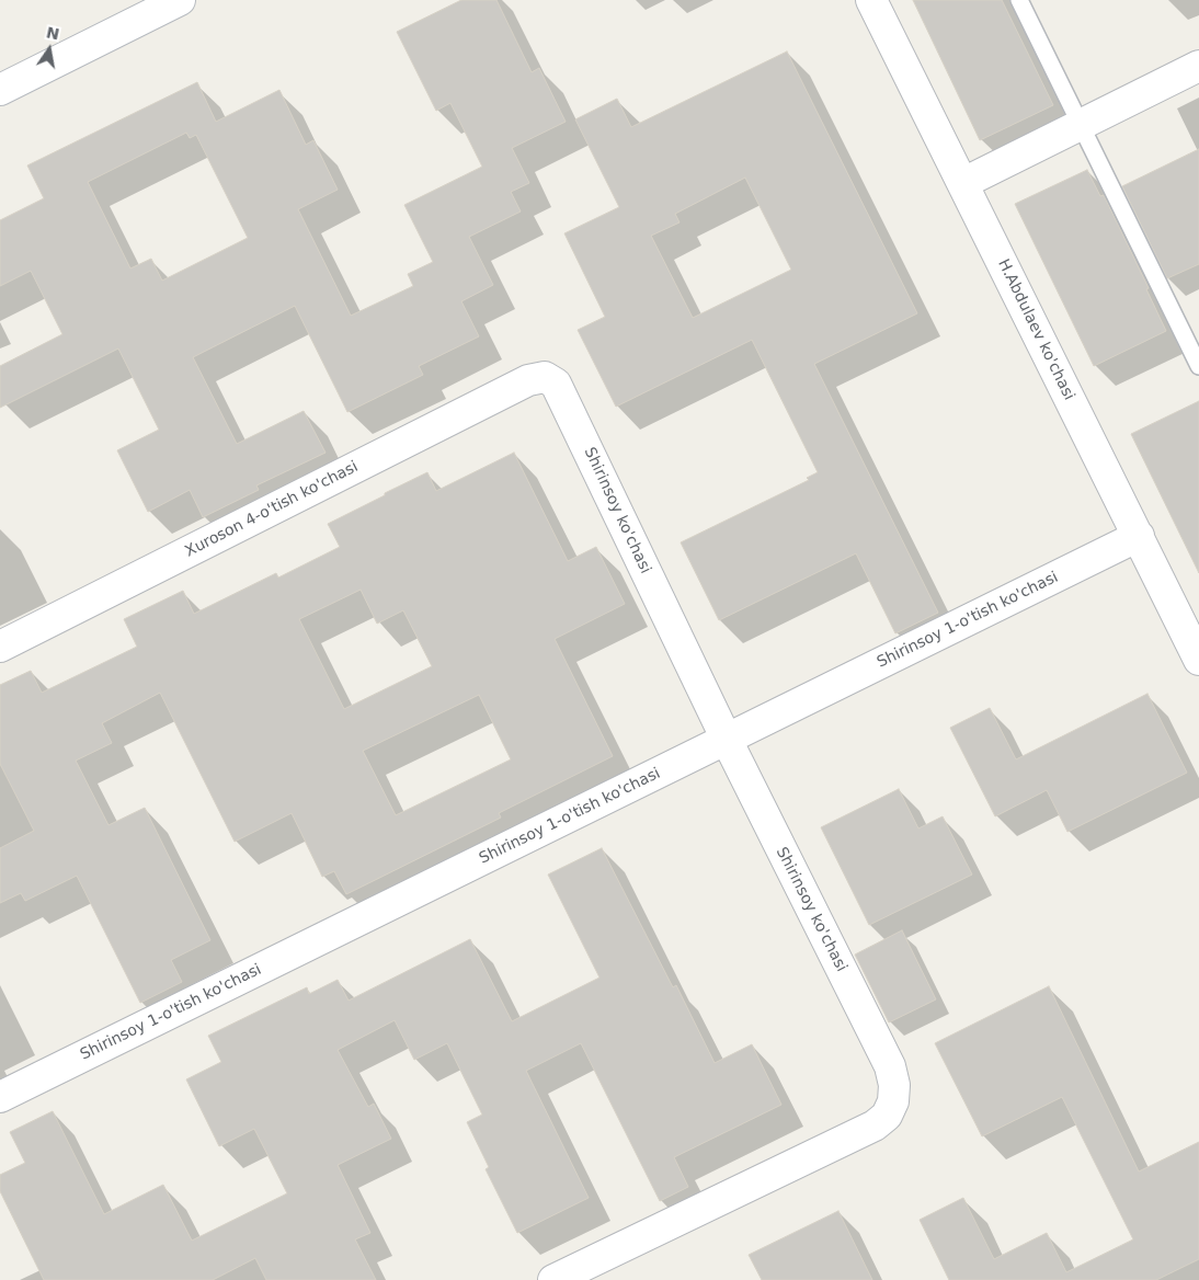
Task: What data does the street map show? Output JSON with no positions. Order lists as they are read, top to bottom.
{
  "streets": {
    "street": [
      "H.Abdulaev ko'chasi",
      "Xuroson 4-o'tish ko'chasi",
      "Shirinsoy ko'chasi",
      "Shirinsoy 1-o'tish ko'chasi"
    ]
  },
  "crossings": [
    ["H.Abdulaev ko'chasi", "Shirinsoy 1-o'tish ko'chasi"],
    ["Xuroson 4-o'tish ko'chasi", "Shirinsoy ko'chasi"],
    ["Shirinsoy ko'chasi", "Shirinsoy 1-o'tish ko'chasi"]
  ],
  "north": "top"
}
